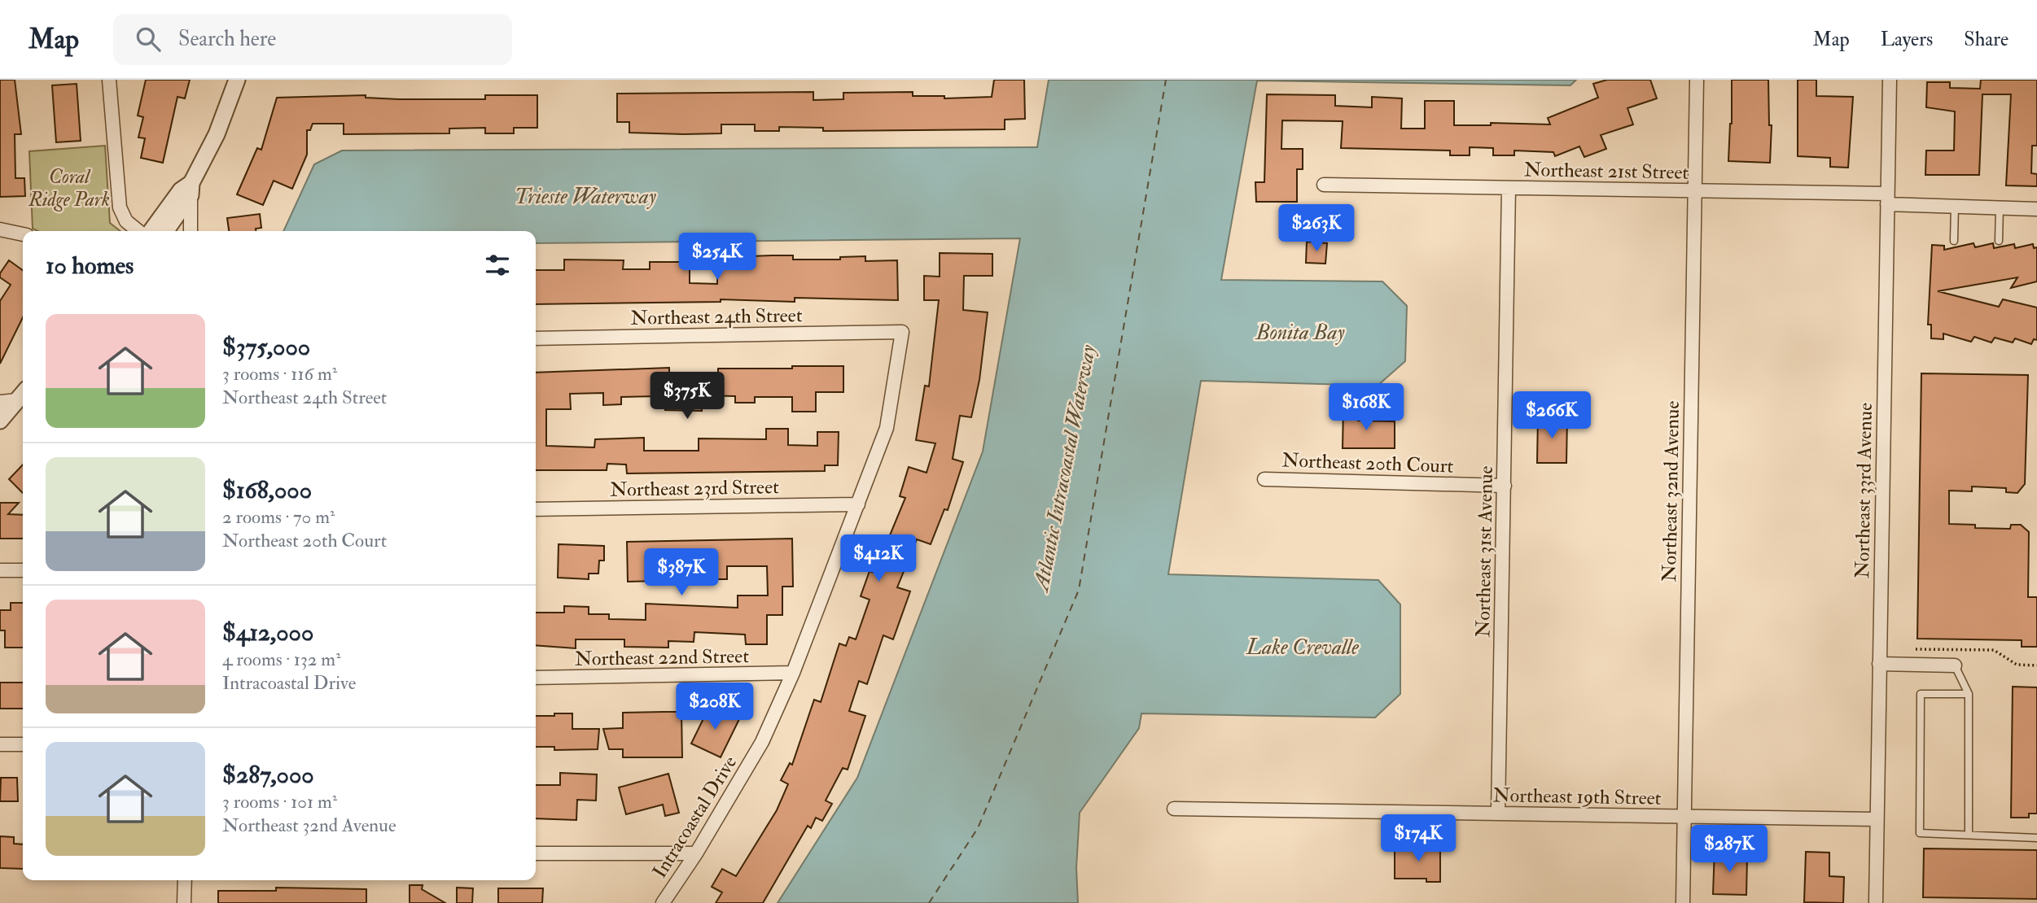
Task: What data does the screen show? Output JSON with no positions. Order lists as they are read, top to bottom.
{
  "streets": {
    "street": [
      "Northeast 21st Street",
      "Northeast 24th Street",
      "Northeast 20th Court",
      "Northeast 23rd Street",
      "Northeast 33rd Avenue",
      "Northeast 32nd Avenue",
      "Northeast 31st Avenue",
      "Northeast 22nd Street",
      "Northeast 19th Street",
      "Intracoastal Drive"
    ]
  },
  "crossings": [
    ["Northeast 21st Street", "Northeast 33rd Avenue"],
    ["Northeast 21st Street", "Northeast 32nd Avenue"],
    ["Northeast 21st Street", "Northeast 31st Avenue"],
    ["Northeast 24th Street", "Intracoastal Drive"],
    ["Northeast 20th Court", "Northeast 31st Avenue"],
    ["Northeast 23rd Street", "Intracoastal Drive"],
    ["Northeast 33rd Avenue", "Northeast 19th Street"],
    ["Northeast 32nd Avenue", "Northeast 19th Street"],
    ["Northeast 31st Avenue", "Northeast 19th Street"],
    ["Northeast 22nd Street", "Intracoastal Drive"]
  ],
  "water": [
    "Trieste Waterway",
    "Bonita Bay",
    "Atlantic Intracoastal Waterway",
    "Lake Crevalle"
  ],
  "parks": ["Coral Ridge Park"],
  "page": {
    "header": "Map",
    "search": "Search here",
    "nav": ["Map", "Layers", "Share"],
    "price": [
      "$263K",
      "$254K",
      "$375K",
      "$168K",
      "$266K",
      "$412K",
      "$387K",
      "$208K",
      "$174K",
      "$287K"
    ],
    "heading": "10 homes",
    "list": [
      {
        "name": "$375,000",
        "note": "3 rooms · 116 m² · Northeast 24th Street"
      },
      {
        "name": "$168,000",
        "note": "2 rooms · 70 m² · Northeast 20th Court"
      },
      {
        "name": "$412,000",
        "note": "4 rooms · 132 m² · Intracoastal Drive"
      },
      {
        "name": "$287,000",
        "note": "3 rooms · 101 m² · Northeast 32nd Avenue"
      }
    ]
  }
}
